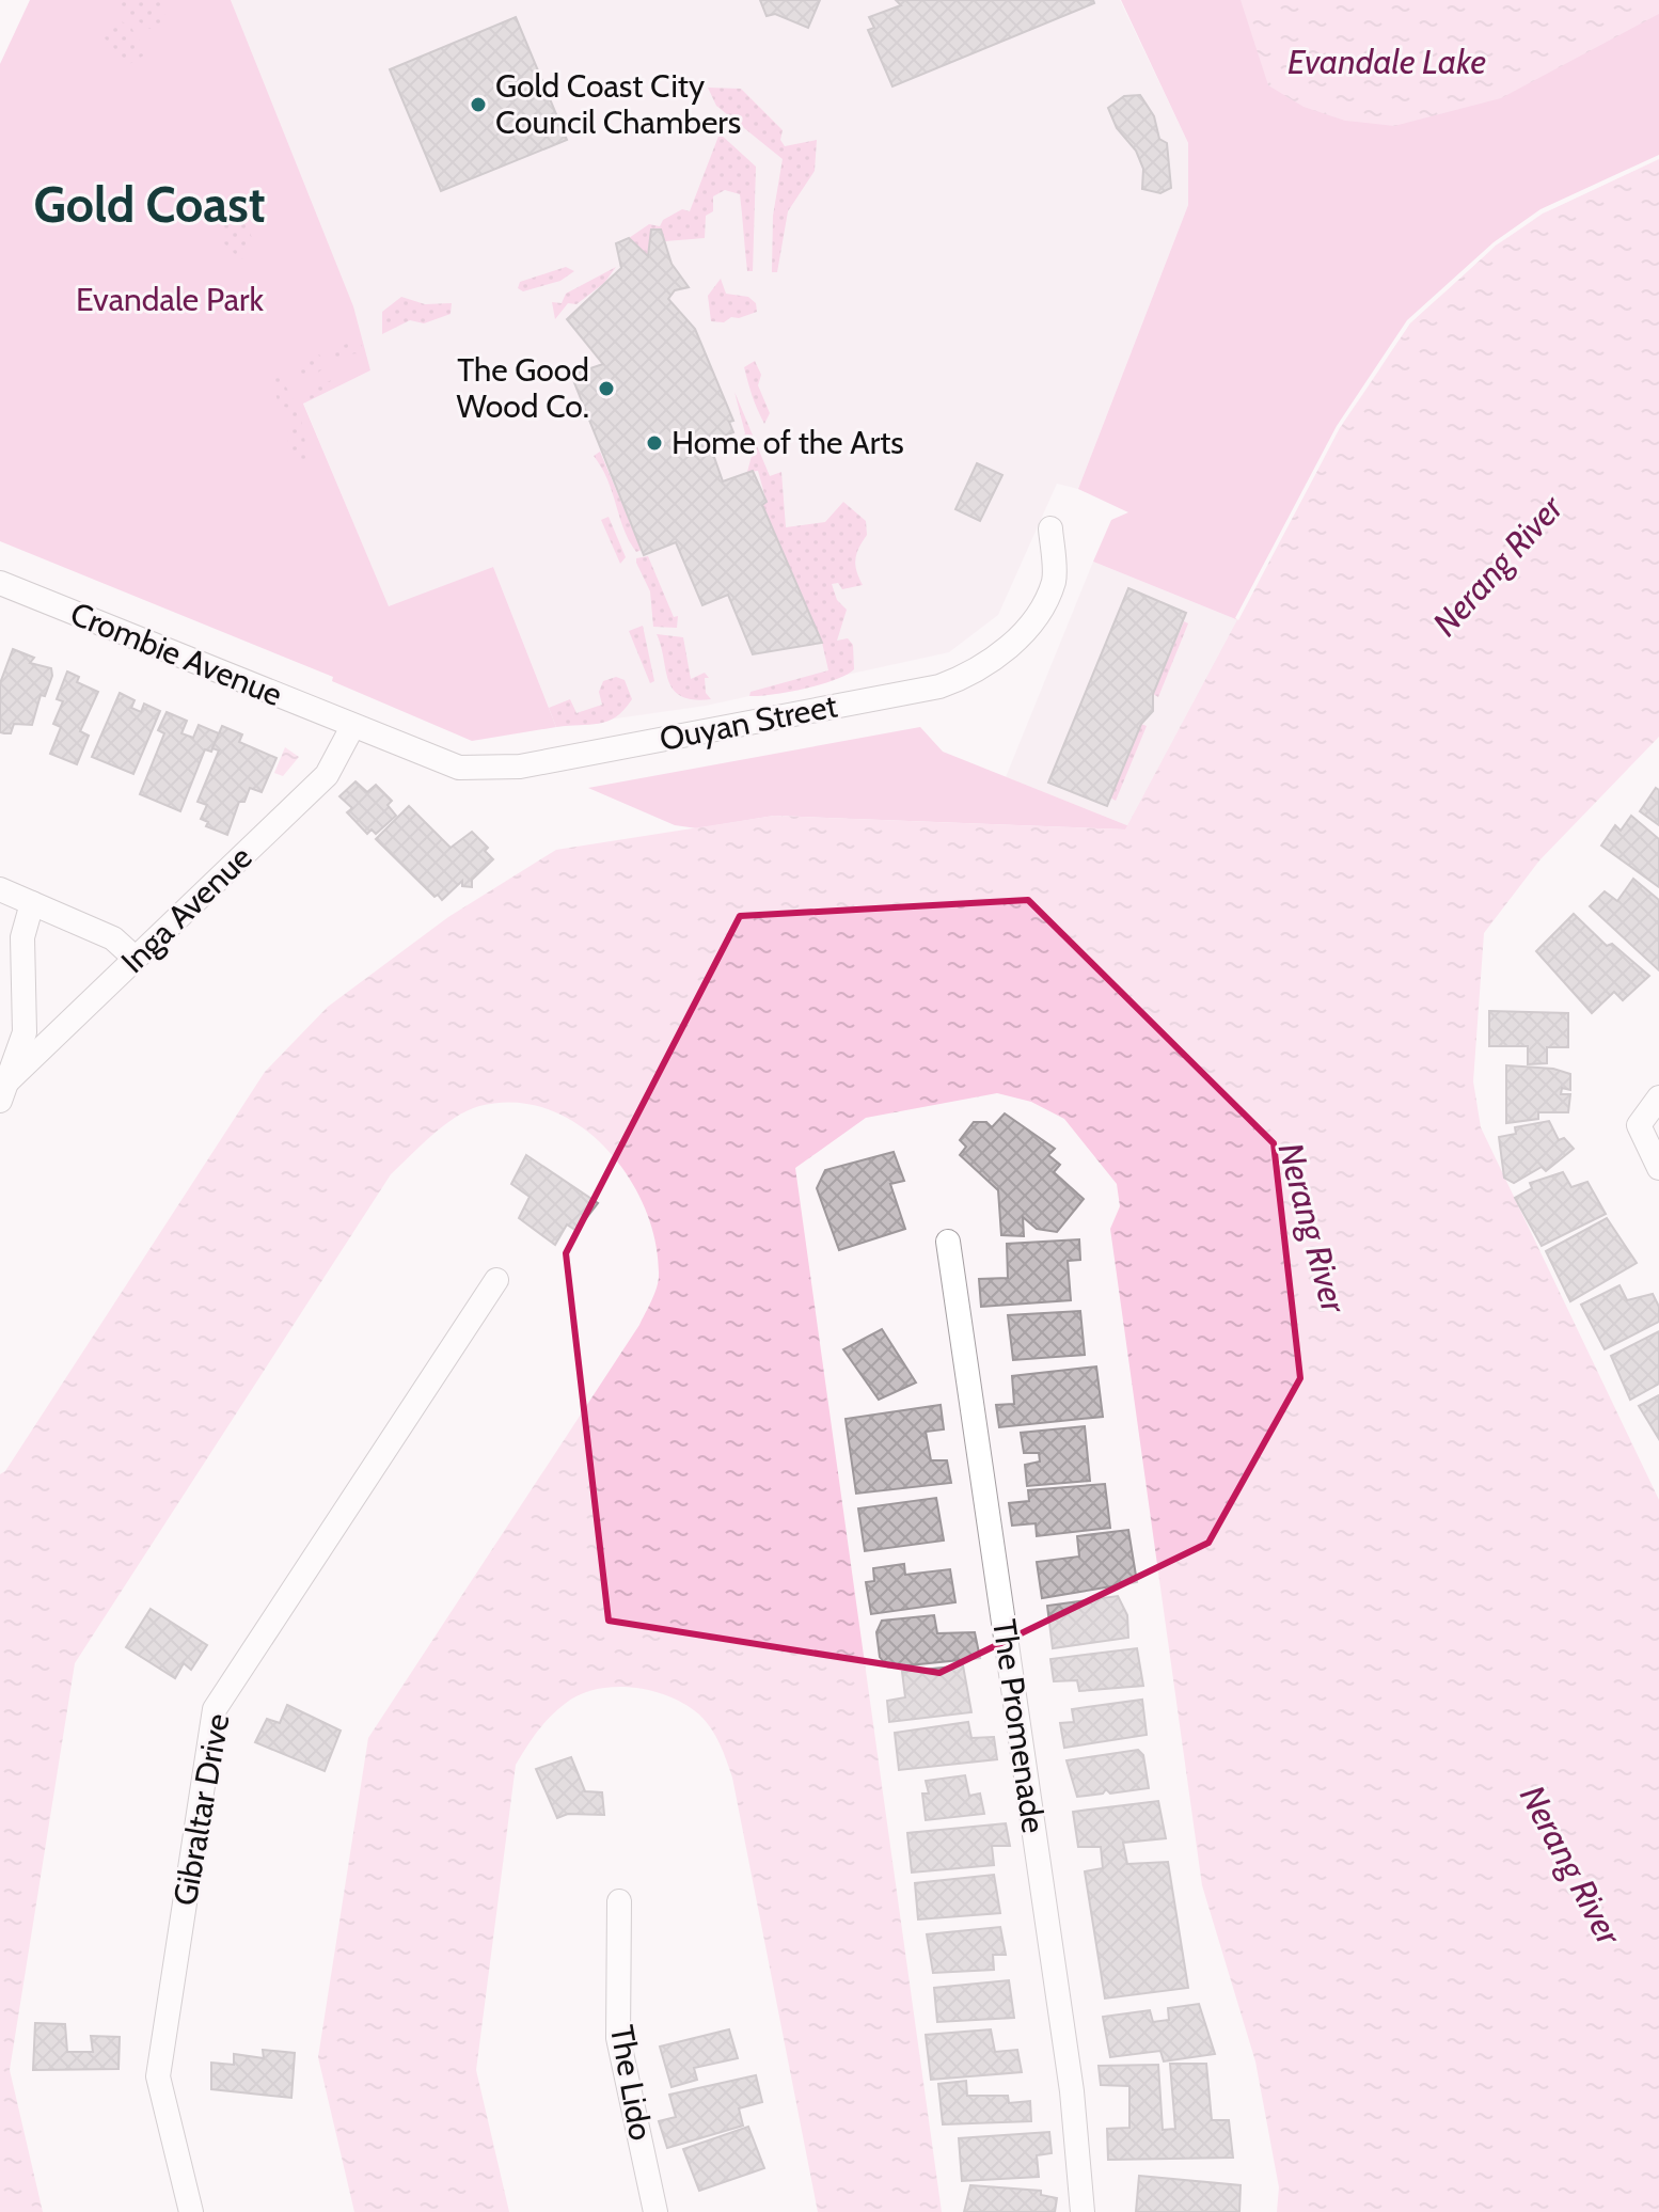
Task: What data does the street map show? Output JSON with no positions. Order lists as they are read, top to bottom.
{
  "streets": {
    "street": [
      "Crombie Avenue",
      "Ouyan Street",
      "Inga Avenue",
      "The Promenade",
      "Gibraltar Drive",
      "The Lido"
    ]
  },
  "crossings": [
    ["Crombie Avenue", "Ouyan Street"],
    ["Crombie Avenue", "Inga Avenue"],
    ["Ouyan Street", "Inga Avenue"]
  ],
  "districts": ["Gold Coast"],
  "water": ["Evandale Lake", "Nerang River"],
  "parks": ["Evandale Park"],
  "places": ["Gold Coast City Council Chambers", "The Good Wood Co.", "Home of the Arts"]
}
